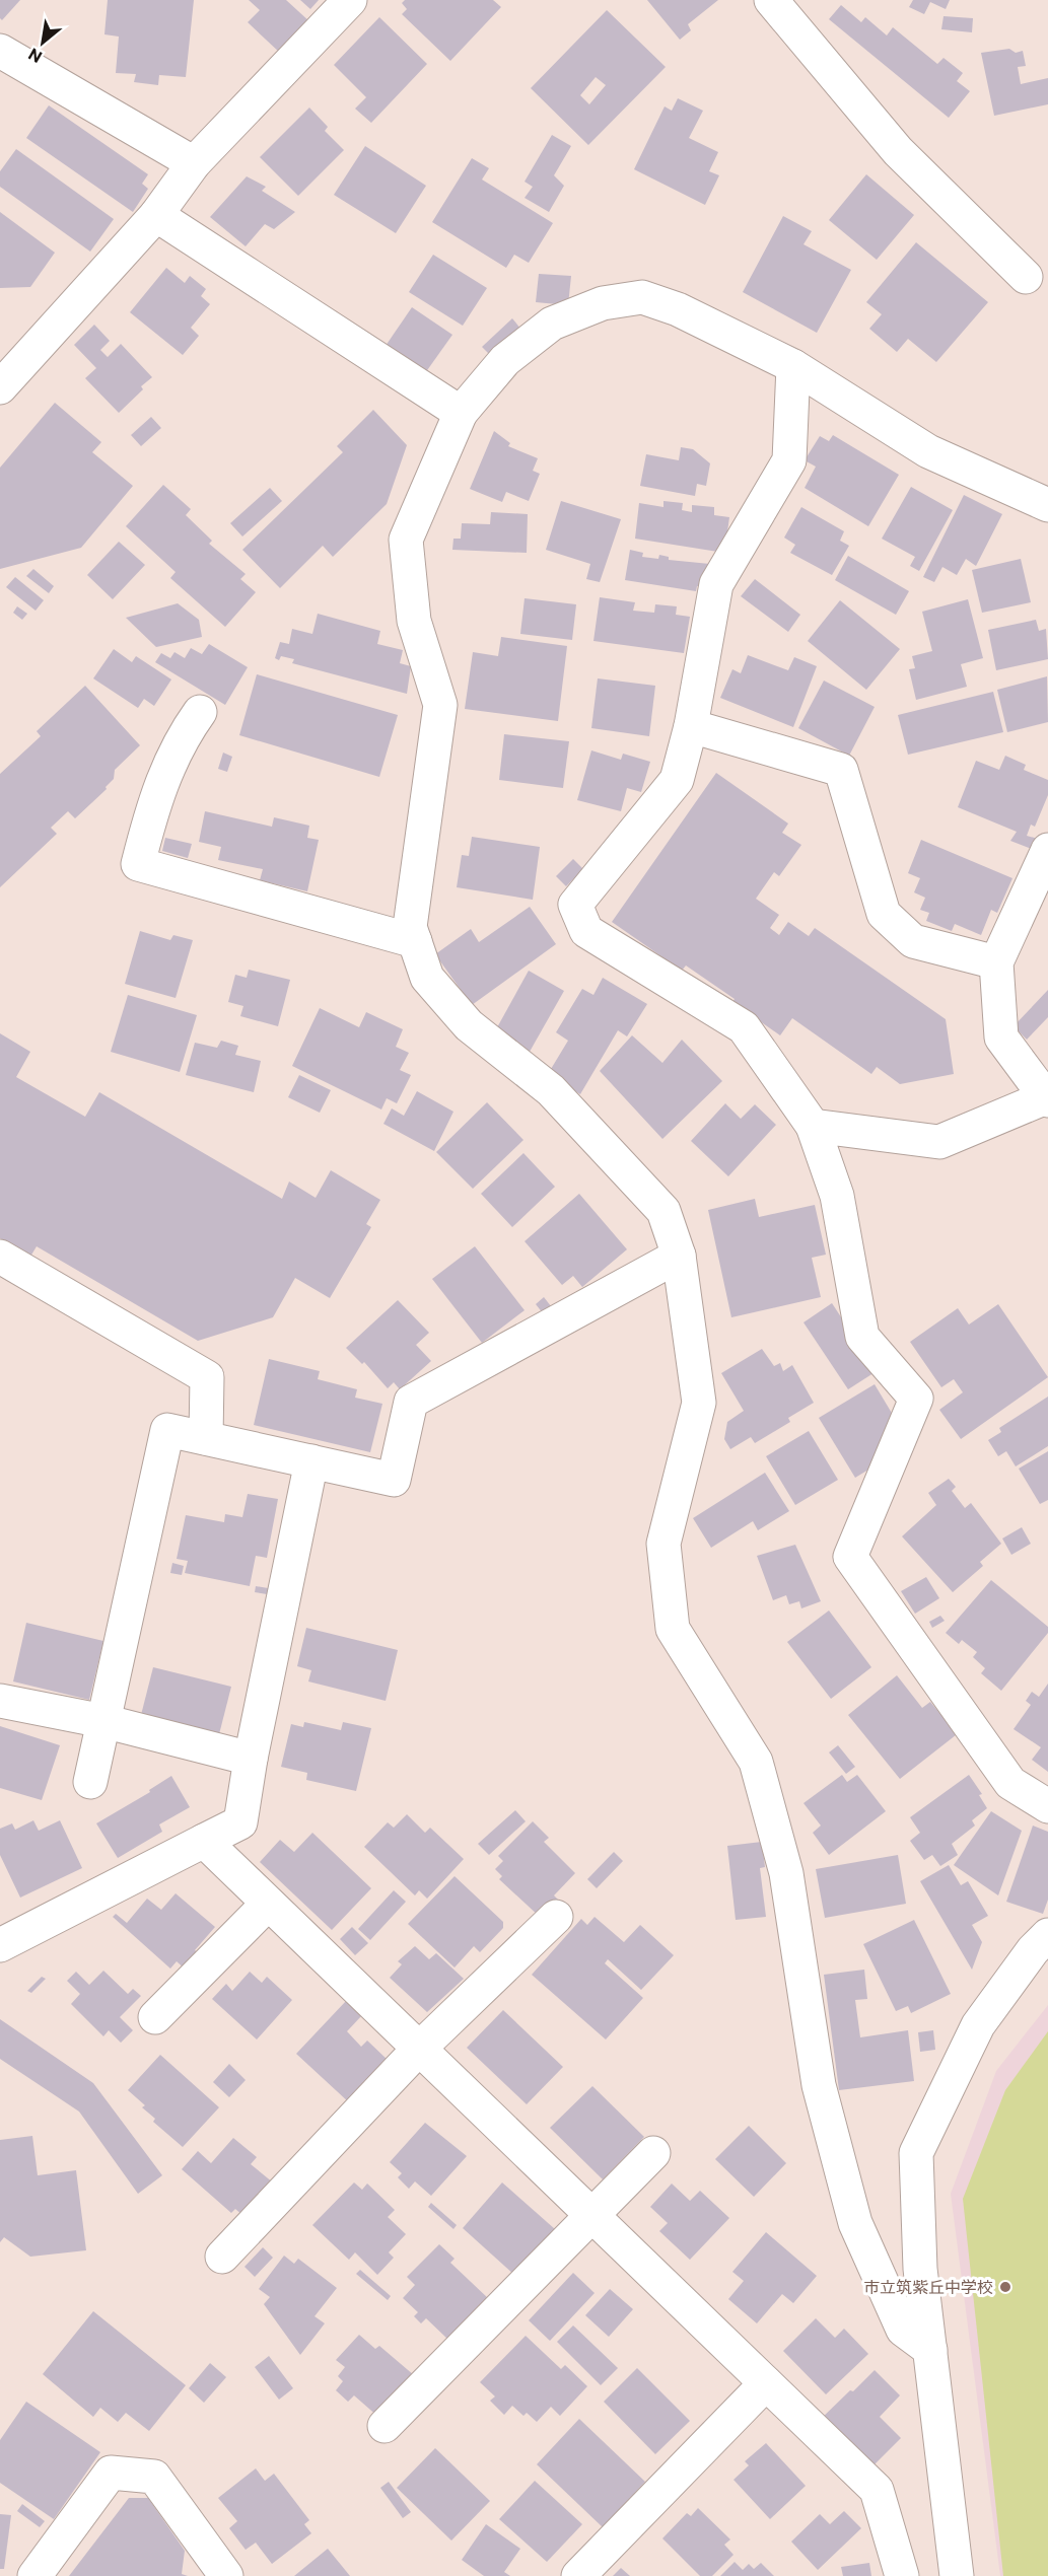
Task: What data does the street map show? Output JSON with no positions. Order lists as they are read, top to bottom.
{
  "places": ["市立筑紫丘中学校"],
  "north": "bottom left"
}
